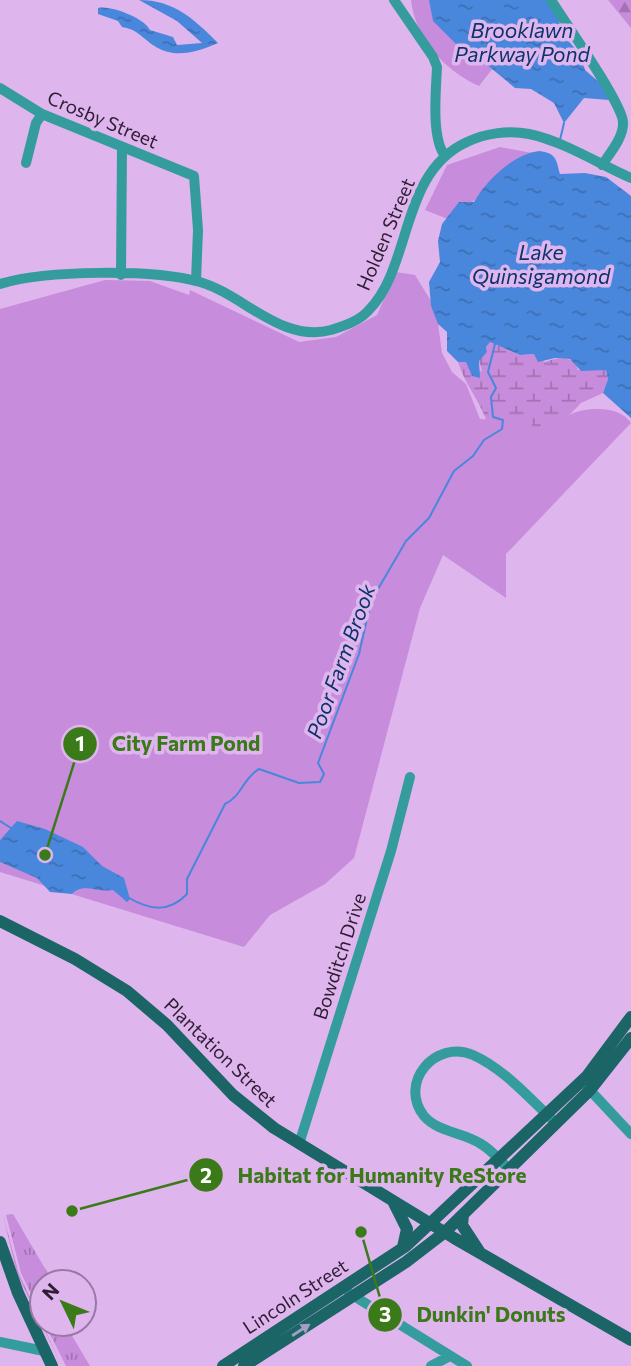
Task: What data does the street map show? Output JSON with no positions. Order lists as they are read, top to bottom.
{
  "streets": {
    "main road": ["Plantation Street", "Lincoln Street"],
    "street": ["Crosby Street", "Holden Street", "Bowditch Drive"]
  },
  "crossings": [
    ["Crosby Street", "Holden Street"],
    ["Bowditch Drive", "Plantation Street"],
    ["Plantation Street", "Lincoln Street"]
  ],
  "water": ["Brooklawn Parkway Pond", "Lake Quinsigamond", "Poor Farm Brook"],
  "places": ["City Farm Pond", "Habitat for Humanity ReStore", "Dunkin' Donuts"],
  "north": "top left"
}
